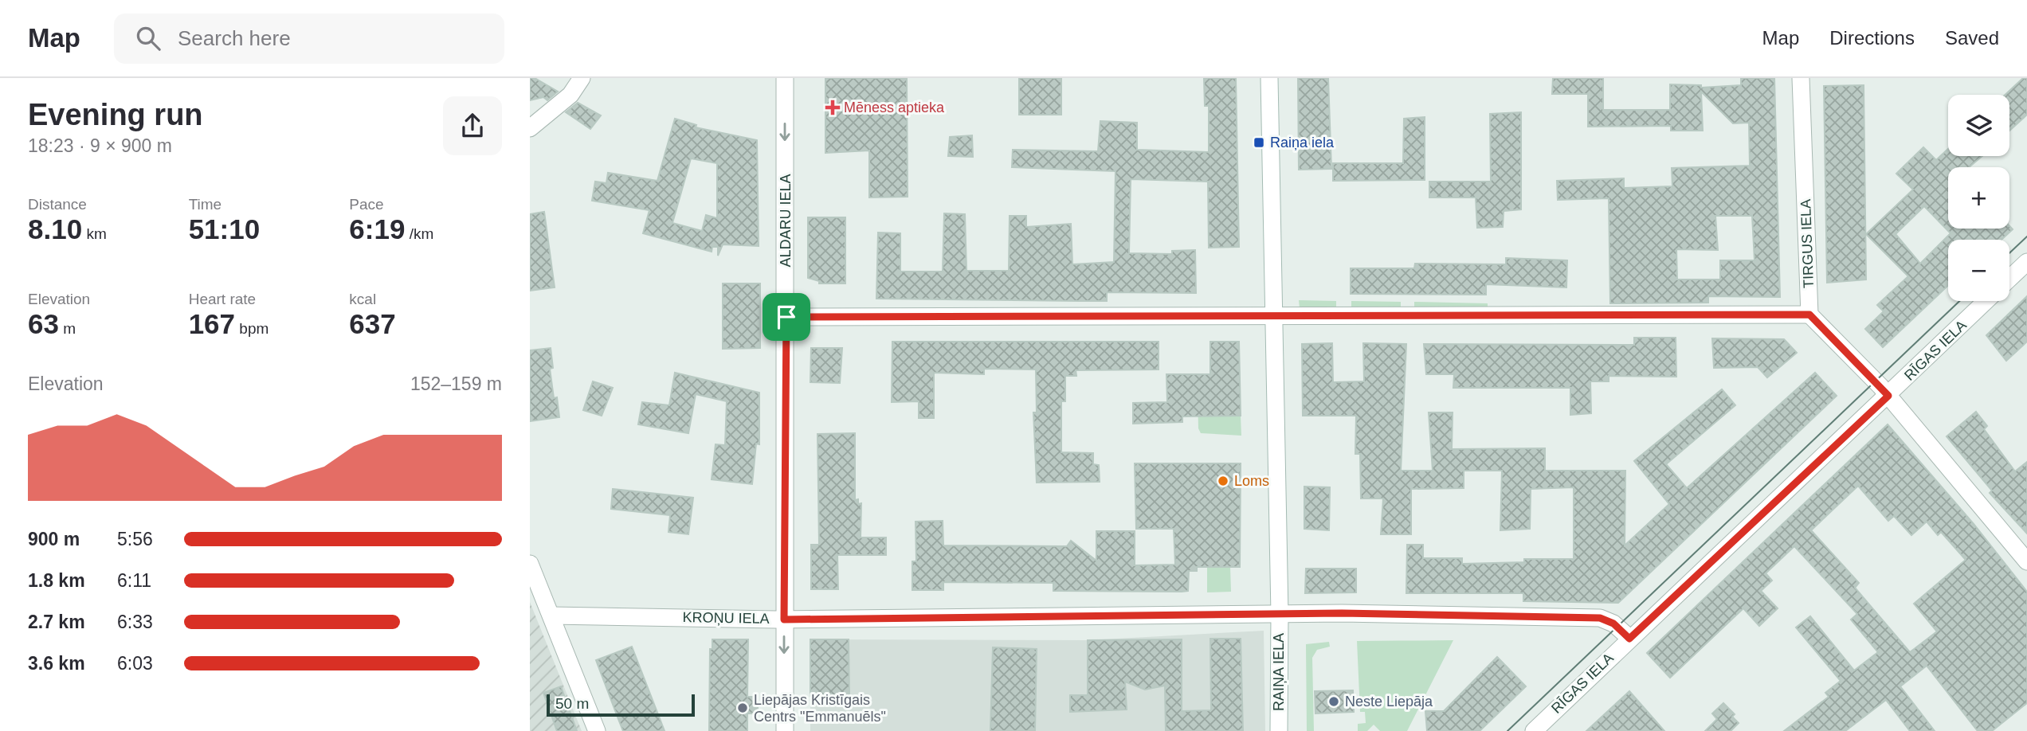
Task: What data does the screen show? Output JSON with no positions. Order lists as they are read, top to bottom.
{
  "streets": {
    "street": [
      "ALDARU IELA",
      "TIRGUS IELA",
      "RĪGAS IELA",
      "KROŅU IELA",
      "RAIŅA IELA"
    ]
  },
  "crossings": [
    ["ALDARU IELA", "KROŅU IELA"],
    ["RĪGAS IELA", "KROŅU IELA"],
    ["KROŅU IELA", "RAIŅA IELA"]
  ],
  "one_way": ["ALDARU IELA"],
  "places": {
    "health": ["Mēness aptieka"],
    "transit": ["Raiņa iela"],
    "other": ["Loms", "Neste Liepāja", "Liepājas Kristīgais Centrs \"Emmanuēls\""]
  },
  "scale_bar": "50 m",
  "page": {
    "header": "Map",
    "search": "Search here",
    "nav": ["Map", "Directions", "Saved"],
    "heading": ["Evening run", "18:23 · 9 × 900 m"],
    "map_buttons": ["+", "−"],
    "stats": [
      ["Distance", "8.10 km"],
      ["Time", "51:10"],
      ["Pace", "6:19 /km"],
      ["Elevation", "63 m"],
      ["Heart rate", "167 bpm"],
      ["kcal", "637"]
    ],
    "chart": ["Elevation", "152–159 m"],
    "list": [
      {
        "name": "900 m",
        "note": "5:56"
      },
      {
        "name": "1.8 km",
        "note": "6:11"
      },
      {
        "name": "2.7 km",
        "note": "6:33"
      },
      {
        "name": "3.6 km",
        "note": "6:03"
      }
    ],
    "scale": "50 m"
  }
}
